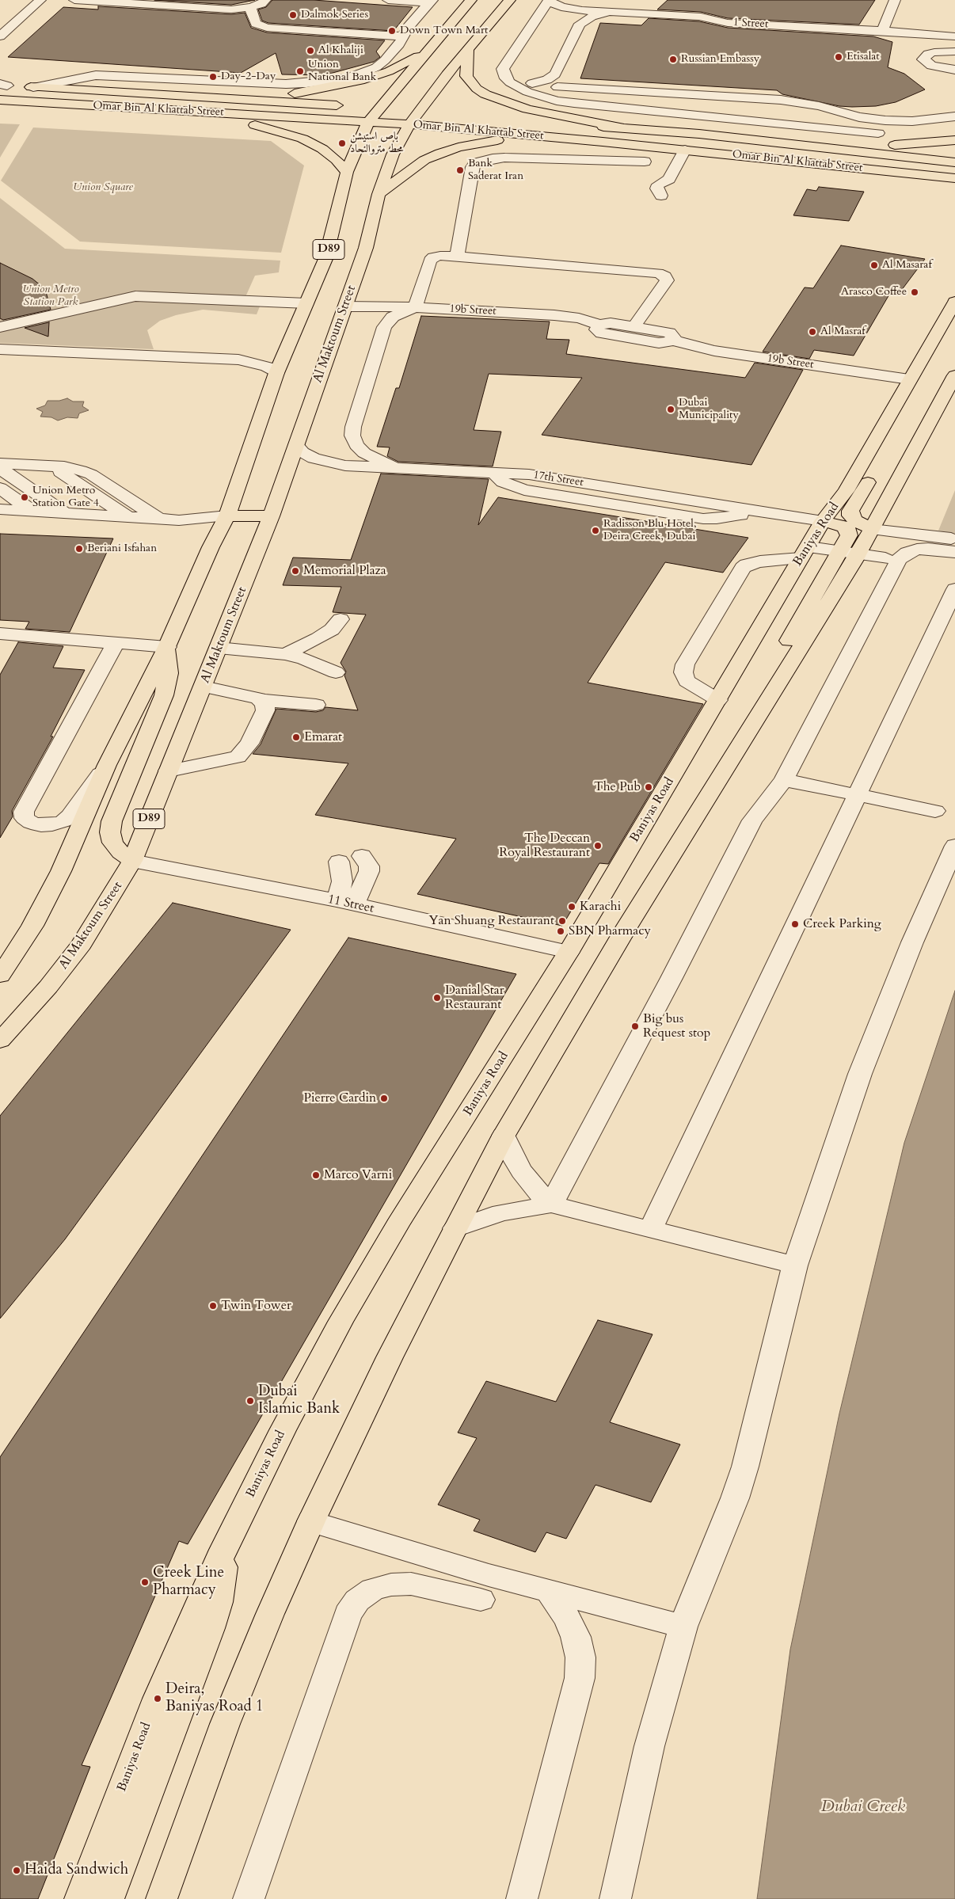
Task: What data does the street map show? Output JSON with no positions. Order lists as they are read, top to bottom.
{
  "streets": {
    "main road": [
      "Omar Bin Al Khattab Street",
      "D89",
      "Al Maktoum Street",
      "Baniyas Road"
    ],
    "street": ["1 Street", "19b Street", "11 Street"]
  },
  "crossings": [
    ["Omar Bin Al Khattab Street", "D89"],
    ["D89", "Al Maktoum Street"],
    ["19b Street", "Al Maktoum Street"],
    ["19b Street", "Baniyas Road"],
    ["Al Maktoum Street", "11 Street"],
    ["Baniyas Road", "11 Street"]
  ],
  "water": ["Dubai Creek"],
  "parks": ["Union Square", "Union Metro Station Park"],
  "places": [
    "Dalmok Series",
    "Down Town Mart",
    "Al Khaliji",
    "Etisalat",
    "Russian Embassy",
    "Union National Bank",
    "Day-2-Day",
    "باص استيشن محط متروالنحاد",
    "Bank Saderat Iran",
    "Al Masaraf",
    "Arasco Coffee",
    "Al Masraf",
    "Dubai Municipality",
    "Union Metro Station Gate 4",
    "Radisson Blu Hotel, Deira Creek, Dubai",
    "Beriani Isfahan",
    "Memorial Plaza",
    "Emarat",
    "The Pub",
    "The Deccan Royal Restaurant",
    "Karachi",
    "Yan Shuang Restaurant",
    "Creek Parking",
    "SBN Pharmacy",
    "Danial Star Restaurant",
    "Big bus Request stop",
    "Pierre Cardin",
    "Marco Varni",
    "Twin Tower",
    "Dubai Islamic Bank",
    "Creek Line Pharmacy",
    "Deira, Baniyas Road 1",
    "Haida Sandwich"
  ]
}
